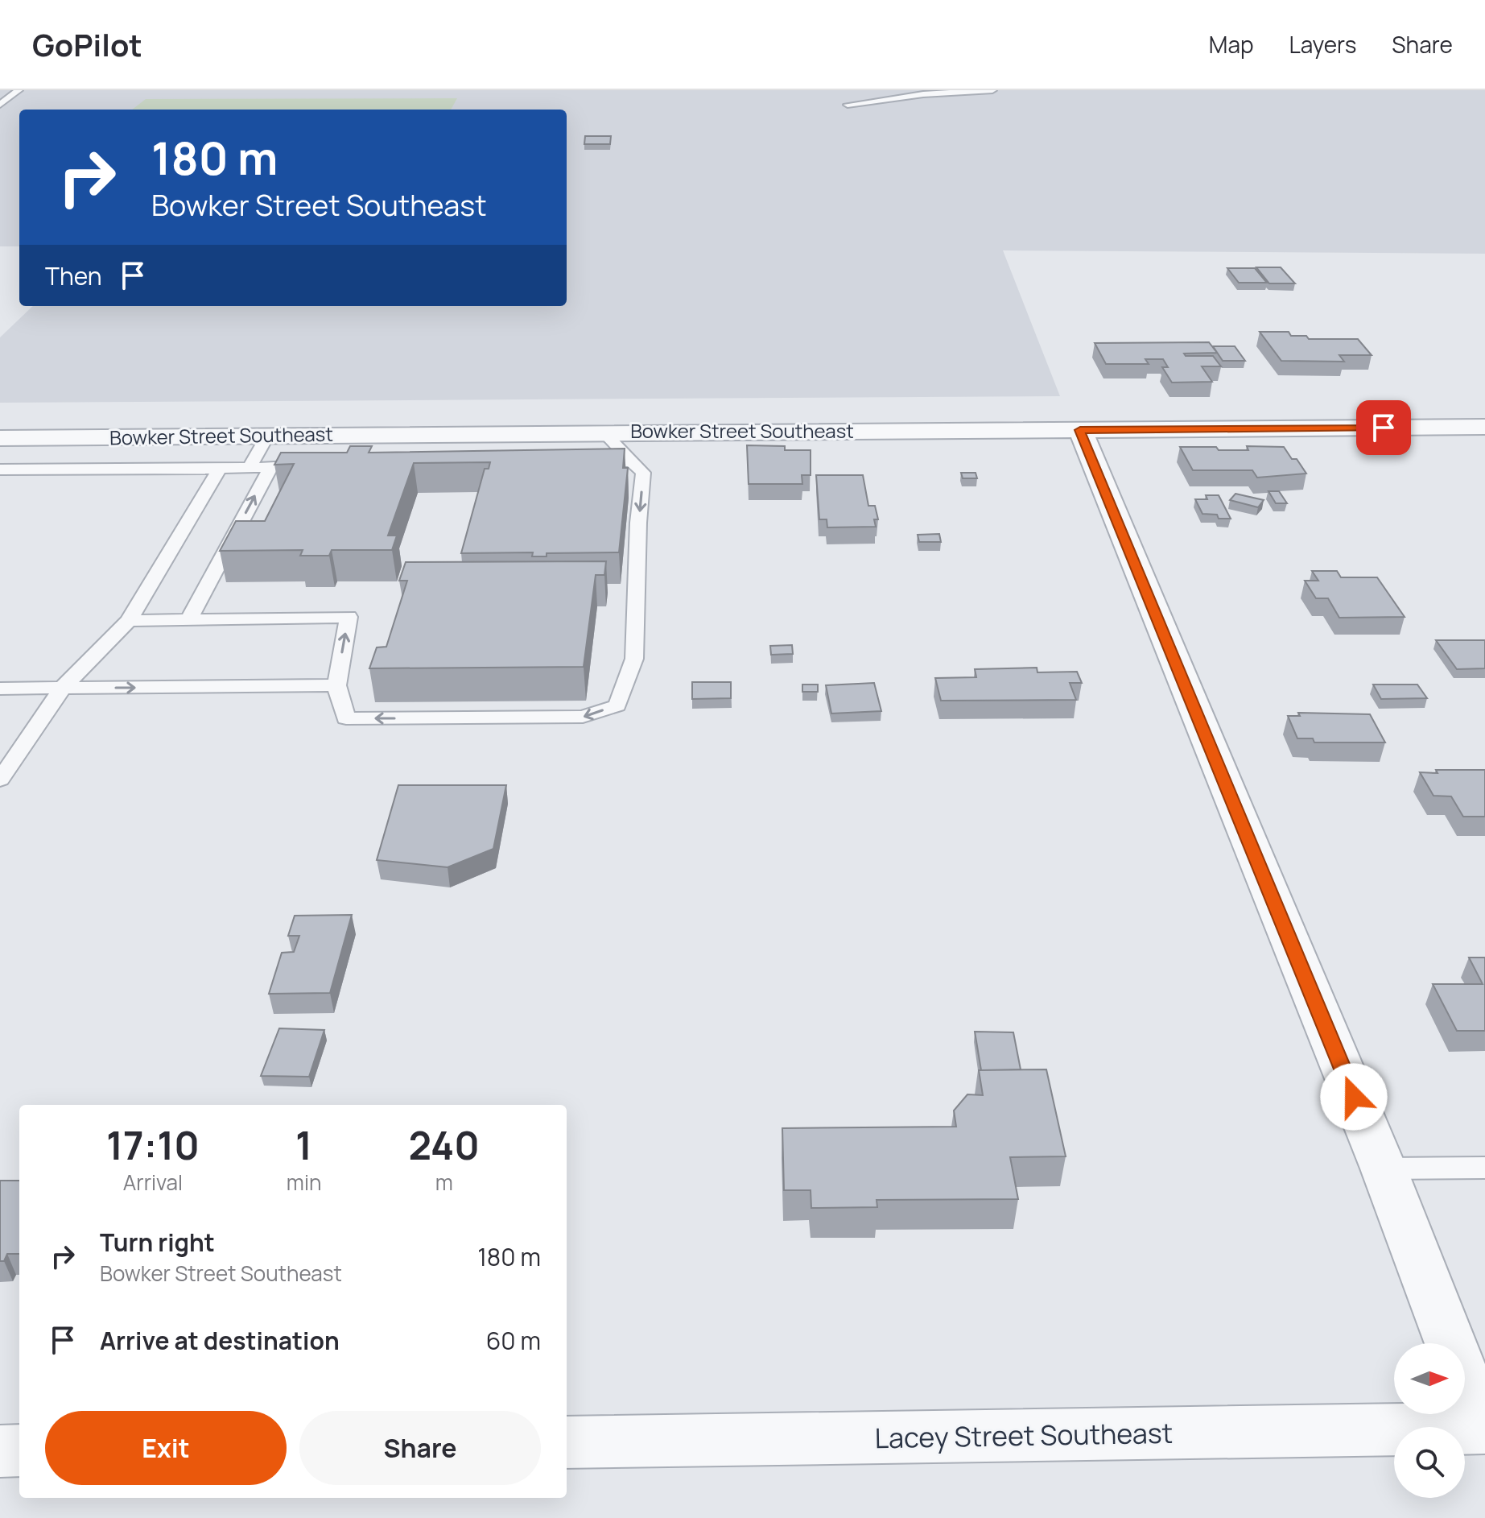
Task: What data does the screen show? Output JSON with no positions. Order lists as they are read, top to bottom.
{
  "streets": {
    "street": ["Bowker Street Southeast", "Lacey Street Southeast"]
  },
  "north": "right",
  "page": {
    "header": "GoPilot",
    "nav": ["Map", "Layers", "Share"],
    "turn": ["180 m", "Bowker Street Southeast"],
    "then": "Then",
    "eta": [
      "17:10",
      "Arrival",
      "1",
      "min",
      "240",
      "m"
    ],
    "list": [
      {
        "name": "Turn right",
        "note": "Bowker Street Southeast",
        "value": "180 m"
      },
      {
        "name": "Arrive at destination",
        "value": "60 m"
      }
    ],
    "buttons": ["Exit", "Share"]
  }
}
